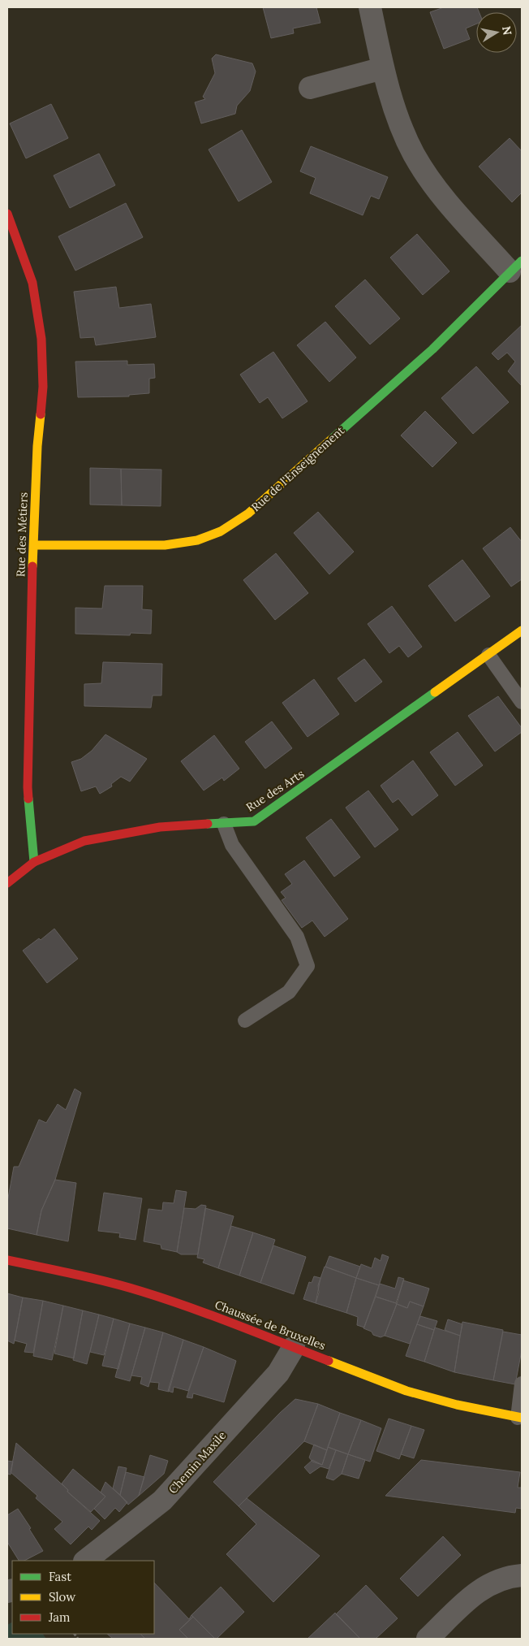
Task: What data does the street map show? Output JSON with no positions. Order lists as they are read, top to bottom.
{
  "streets": {
    "street": [
      "Rue de l'Enseignement",
      "Rue des Métiers",
      "Rue des Arts",
      "Chaussée de Bruxelles",
      "Chemin Maxile"
    ]
  },
  "crossings": [
    ["Rue de l'Enseignement", "Rue des Métiers"],
    ["Rue des Métiers", "Rue des Arts"],
    ["Chaussée de Bruxelles", "Chemin Maxile"]
  ],
  "legend": ["Fast", "Slow", "Jam"],
  "north": "right"
}
